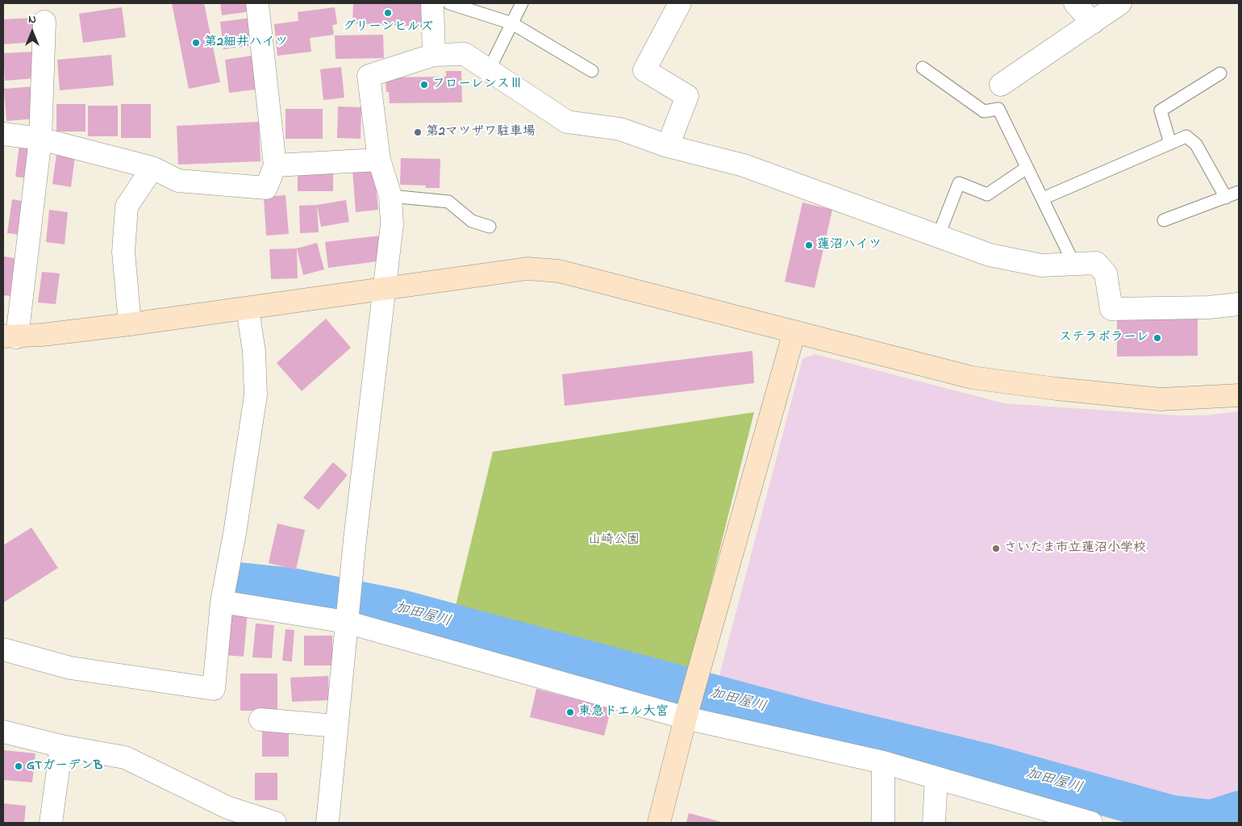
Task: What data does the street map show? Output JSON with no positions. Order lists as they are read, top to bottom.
{
  "water": ["加田屋川"],
  "parks": ["山崎公園"],
  "places": [
    "グリーンヒルズ",
    "第2細井ハイツ",
    "フローレンスⅢ",
    "第2マツザワ駐車場",
    "蓮沼ハイツ",
    "ステラポラーレ",
    "さいたま市立蓮沼小学校",
    "東急ドエル大宮",
    "GTガーデンB"
  ],
  "north": "top"
}
